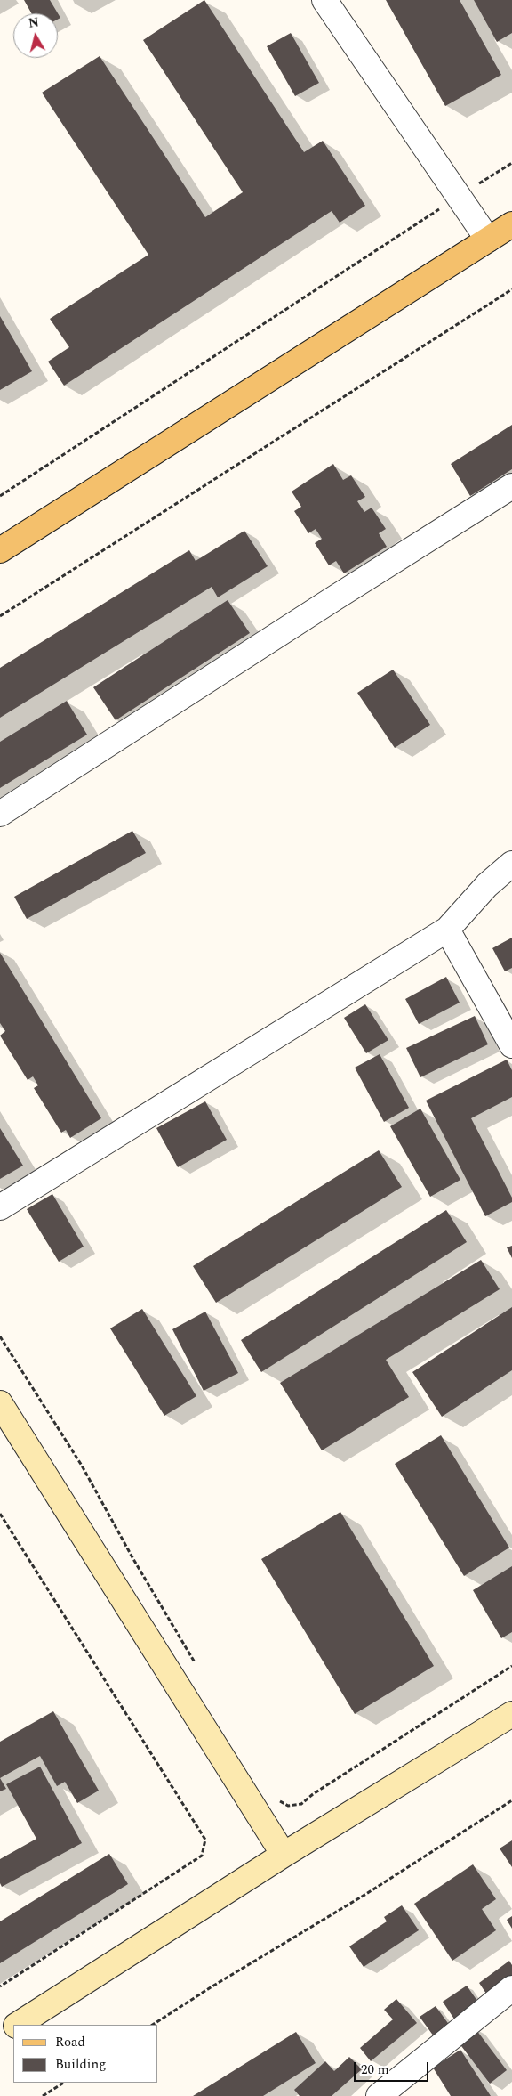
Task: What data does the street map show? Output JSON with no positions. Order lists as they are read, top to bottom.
{
  "legend": ["Road", "Building"],
  "scale_bar": "20 m",
  "north": "top"
}
